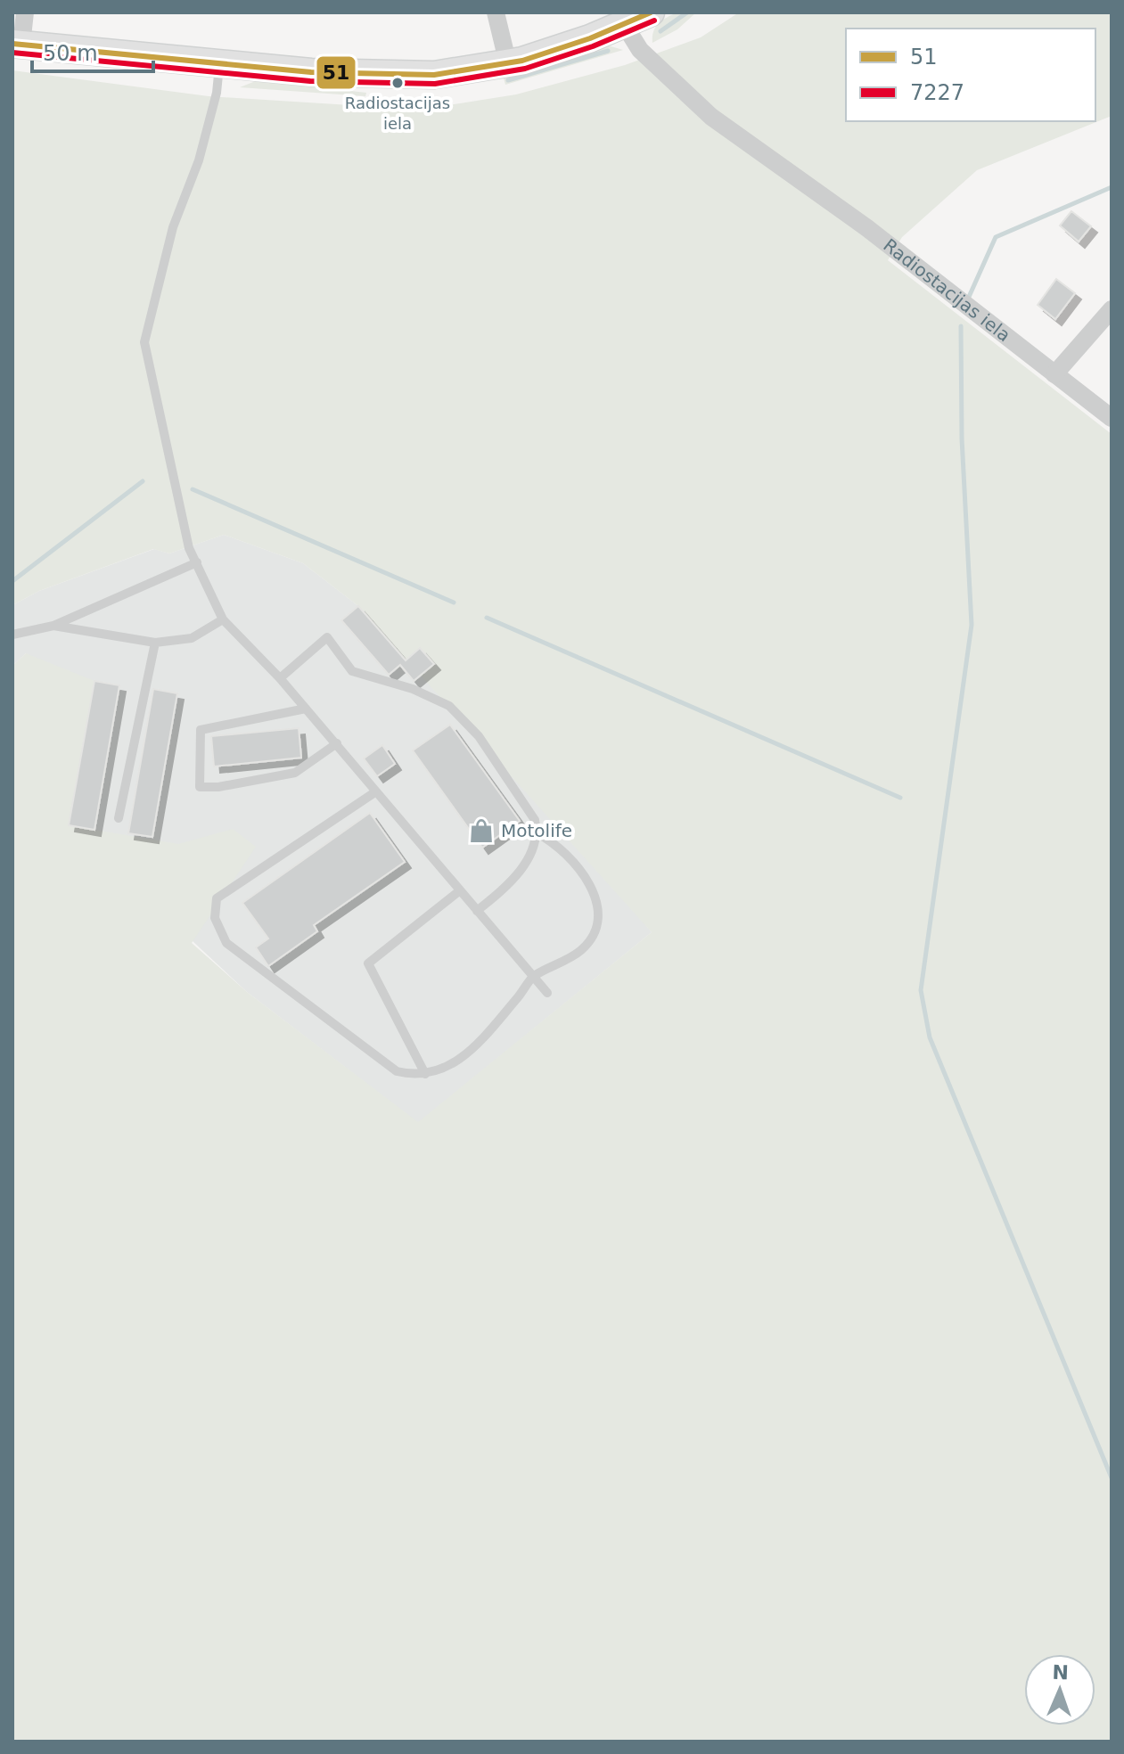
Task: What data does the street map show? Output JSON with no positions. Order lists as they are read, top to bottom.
{
  "streets": {
    "street": ["Radiostacijas iela"]
  },
  "places": {
    "other": ["Radiostacijas iela"],
    "shop": ["Motolife"]
  },
  "lines": ["transit line 51", "transit line 7227"],
  "legend": ["51", "7227"],
  "scale_bar": "50 m",
  "north": "top"
}
